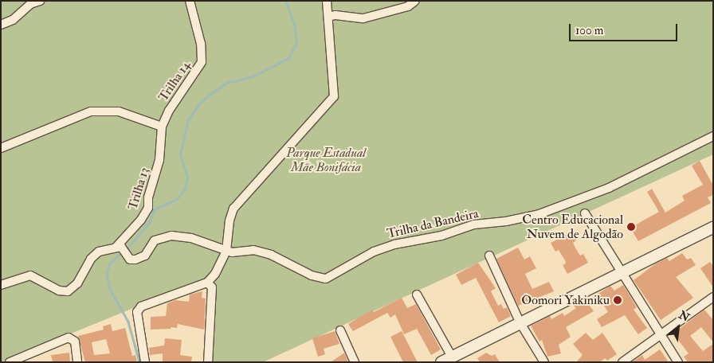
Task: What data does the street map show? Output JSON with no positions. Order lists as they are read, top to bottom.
{
  "streets": {
    "street": ["Trilha 14", "Trilha 13", "Trilha da Bandeira"]
  },
  "crossings": [
    ["Trilha 14", "Trilha 13"]
  ],
  "parks": ["Parque Estadual Mãe Bonifácia"],
  "places": ["Centro Educacional Nuvem de Algodão", "Oomori Yakiniku"],
  "scale_bar": "100 m",
  "north": "top right"
}
